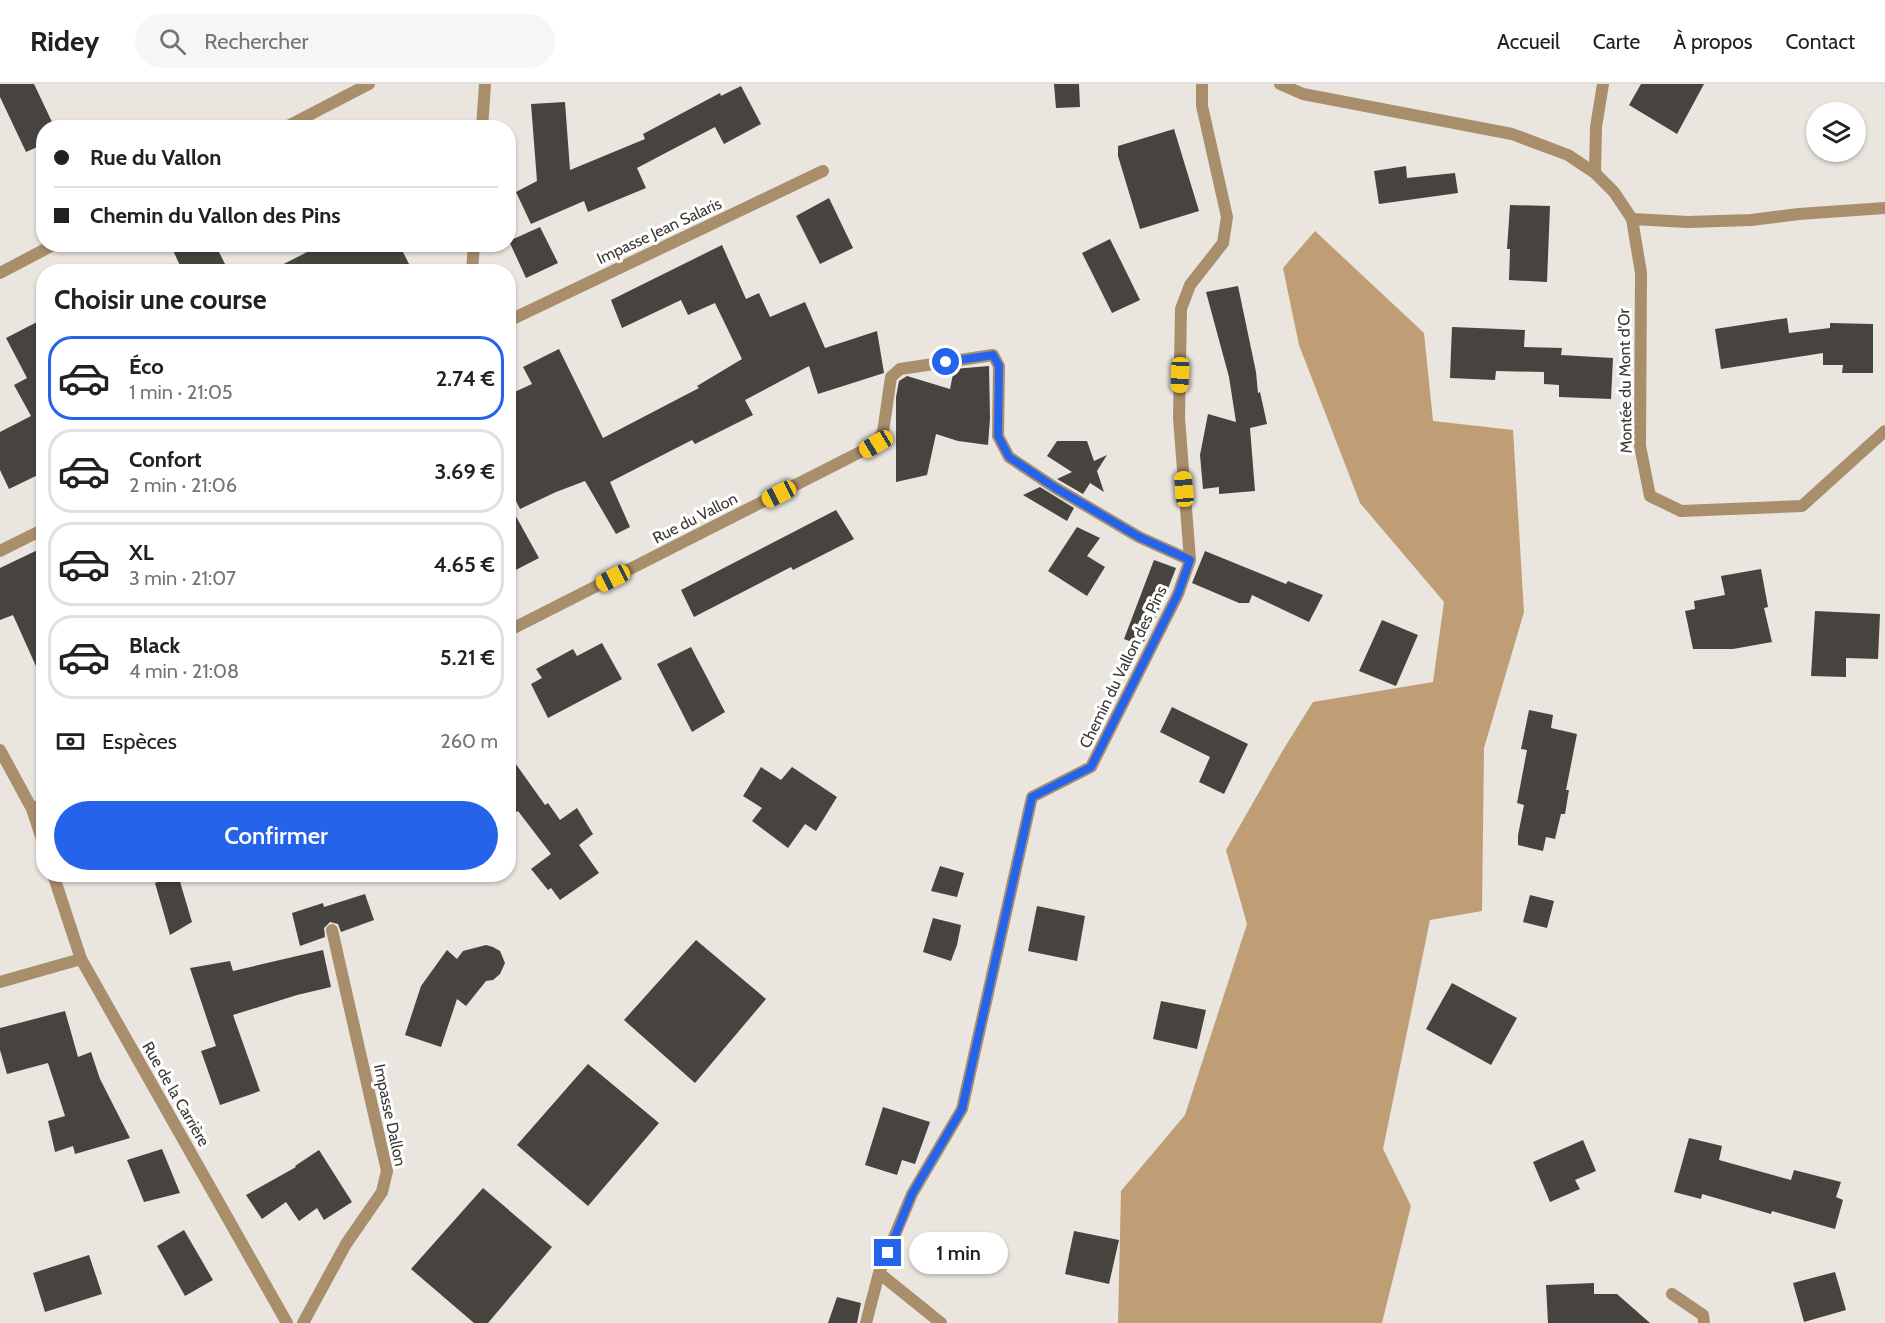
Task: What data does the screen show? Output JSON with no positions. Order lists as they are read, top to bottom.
{
  "streets": {
    "street": [
      "Impasse Jean Salaris",
      "Montée du Mont d'Or",
      "Rue du Vallon",
      "Chemin du Vallon des Pins",
      "Rue de la Carrière",
      "Impasse Dallon"
    ]
  },
  "crossings": [
    ["Rue du Vallon", "Chemin du Vallon des Pins"]
  ],
  "page": {
    "header": "Ridey",
    "search": "Rechercher",
    "nav": [
      "Accueil",
      "Carte",
      "À propos",
      "Contact"
    ],
    "banner": ["Rue du Vallon", "Chemin du Vallon des Pins"],
    "heading": "Choisir une course",
    "list": [
      {
        "name": "Éco",
        "note": "1 min · 21:05",
        "value": "2.74 €"
      },
      {
        "name": "Confort",
        "note": "2 min · 21:06",
        "value": "3.69 €"
      },
      {
        "name": "XL",
        "note": "3 min · 21:07",
        "value": "4.65 €"
      },
      {
        "name": "Black",
        "note": "4 min · 21:08",
        "value": "5.21 €"
      }
    ],
    "pay": ["Espèces", "260 m"],
    "buttons": "Confirmer",
    "bubble": "1 min"
  }
}
